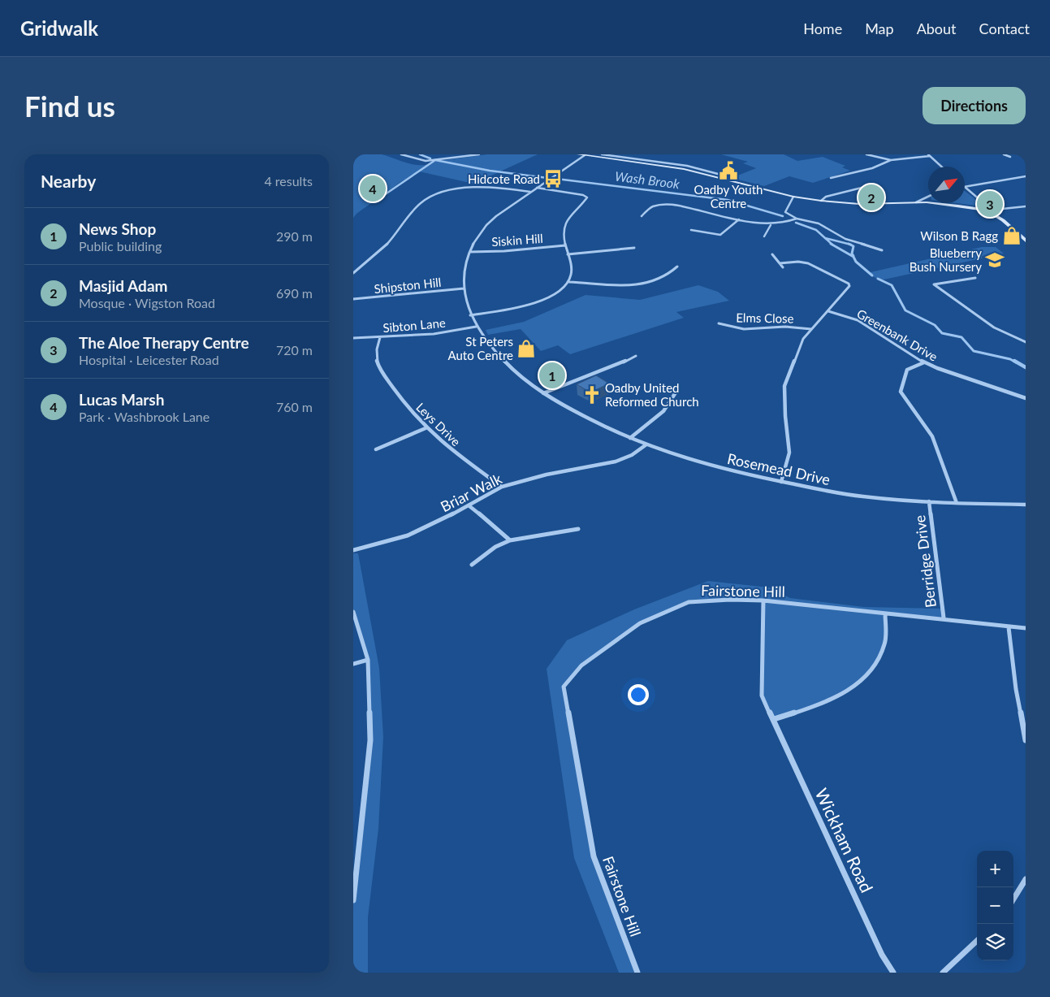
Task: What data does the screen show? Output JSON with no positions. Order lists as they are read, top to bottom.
{
  "streets": {
    "street": [
      "Siskin Hill",
      "Shipston Hill",
      "Elms Close",
      "Sibton Lane",
      "Greenbank Drive",
      "Leys Drive",
      "Rosemead Drive",
      "Briar Walk",
      "Berridge Drive",
      "Fairstone Hill",
      "Wickham Road"
    ]
  },
  "crossings": [
    ["Siskin Hill", "Rosemead Drive"],
    ["Shipston Hill", "Rosemead Drive"],
    ["Sibton Lane", "Leys Drive"],
    ["Sibton Lane", "Rosemead Drive"],
    ["Leys Drive", "Briar Walk"],
    ["Rosemead Drive", "Briar Walk"],
    ["Rosemead Drive", "Berridge Drive"],
    ["Berridge Drive", "Fairstone Hill"],
    ["Fairstone Hill", "Wickham Road"]
  ],
  "water": ["Wash Brook"],
  "places": {
    "public building": ["Oadby Youth Centre"],
    "bus stop": ["Hidcote Road"],
    "shop": ["Wilson B Ragg", "St Peters Auto Centre"],
    "school or university": ["Blueberry Bush Nursery"],
    "church": ["Oadby United Reformed Church"]
  },
  "north": "top right",
  "page": {
    "header": "Gridwalk",
    "nav": [
      "Home",
      "Map",
      "About",
      "Contact"
    ],
    "buttons": "Directions",
    "title": "Find us",
    "heading": ["Nearby", "4 results"],
    "pins": [
      "4",
      "2",
      "3",
      "1"
    ],
    "list": [
      {
        "mark": "1",
        "name": "News Shop",
        "note": "Public building",
        "value": "290 m"
      },
      {
        "mark": "2",
        "name": "Masjid Adam",
        "note": "Mosque · Wigston Road",
        "value": "690 m"
      },
      {
        "mark": "3",
        "name": "The Aloe Therapy Centre",
        "note": "Hospital · Leicester Road",
        "value": "720 m"
      },
      {
        "mark": "4",
        "name": "Lucas Marsh",
        "note": "Park · Washbrook Lane",
        "value": "760 m"
      }
    ],
    "map_buttons": ["+", "−"]
  }
}
